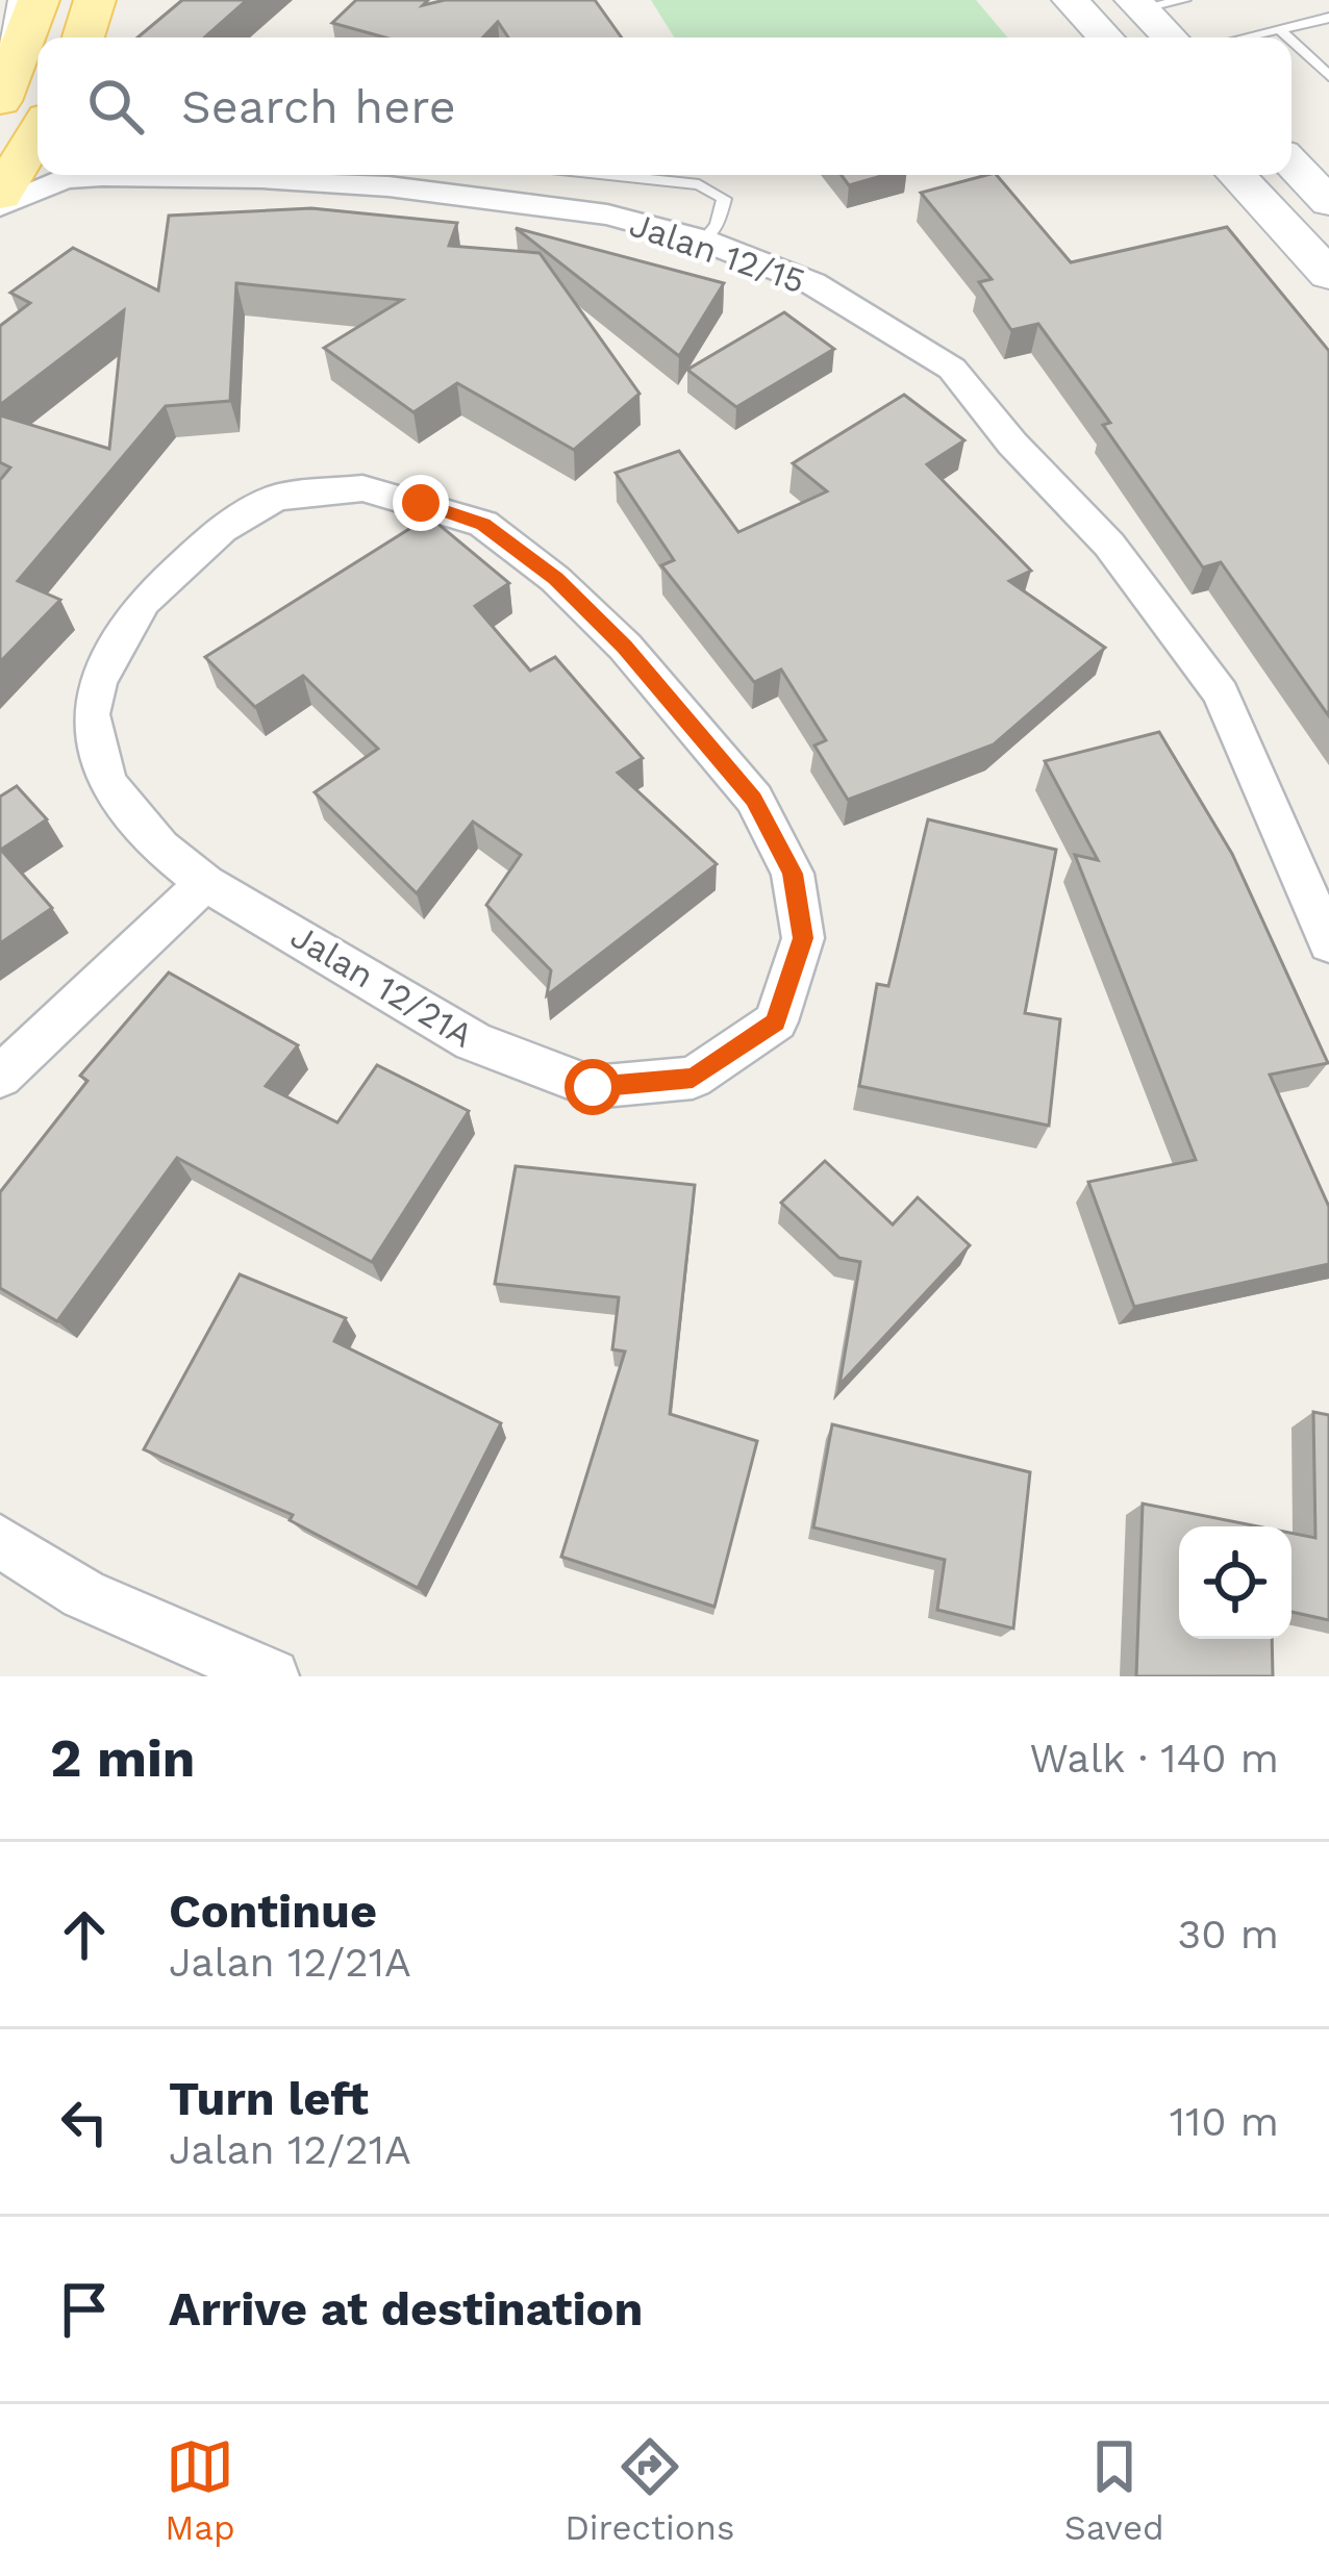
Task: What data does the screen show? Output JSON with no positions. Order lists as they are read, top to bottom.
{
  "streets": {
    "street": ["Jalan 12/15", "Jalan 12/21A"]
  },
  "page": {
    "search": "Search here",
    "heading": ["2 min", "Walk · 140 m"],
    "list": [
      ["Continue", "Jalan 12/21A", "30 m"],
      ["Turn left", "Jalan 12/21A", "110 m"],
      "Arrive at destination"
    ],
    "nav": ["Map", "Directions", "Saved"]
  }
}
